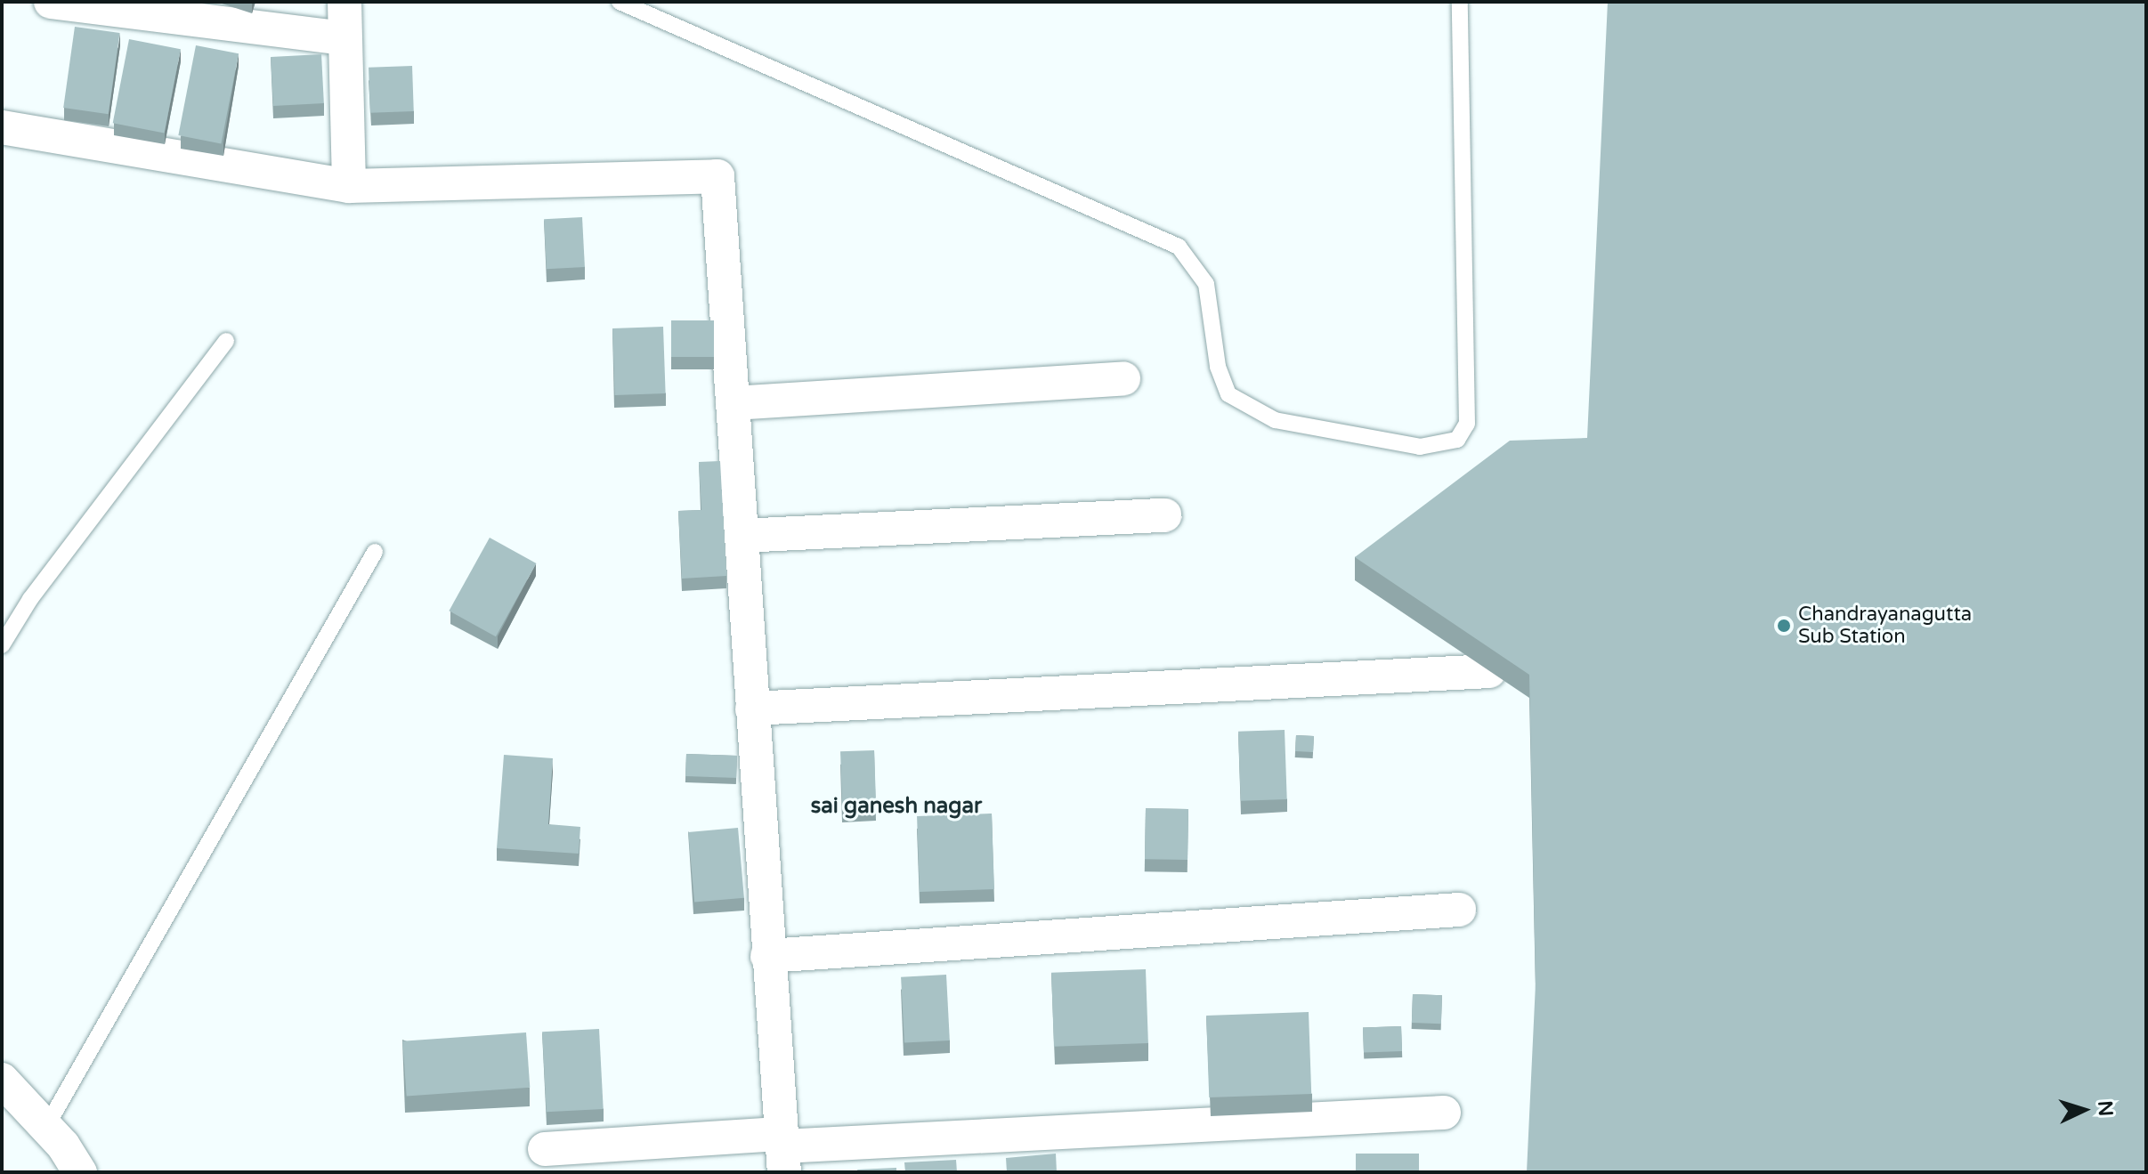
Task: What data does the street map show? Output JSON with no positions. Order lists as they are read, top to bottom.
{
  "districts": ["sai ganesh nagar"],
  "places": ["Chandrayanagutta Sub Station"],
  "north": "right"
}
